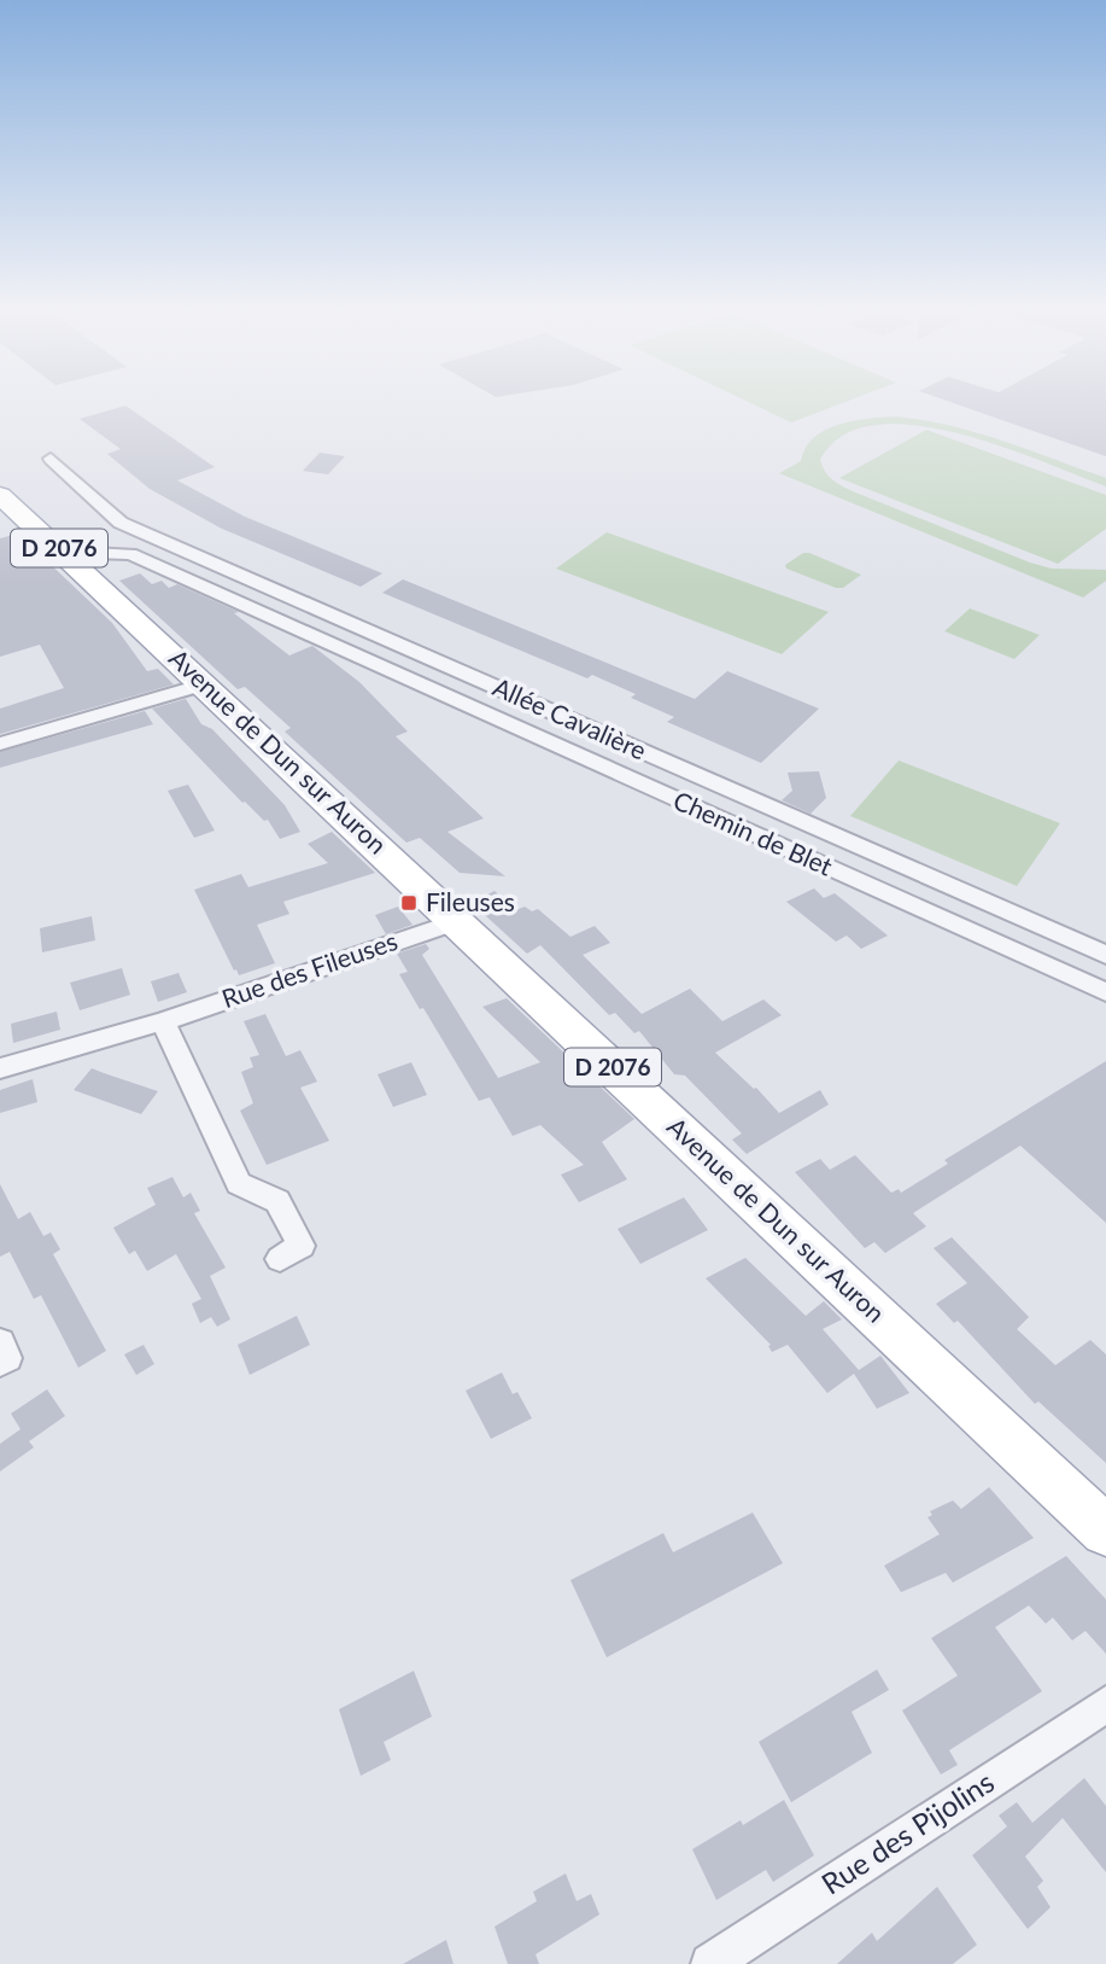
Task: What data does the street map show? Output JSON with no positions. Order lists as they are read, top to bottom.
{
  "streets": {
    "main road": ["D 2076", "Avenue de Dun sur Auron"],
    "street": [
      "Allée Cavalière",
      "Chemin de Blet",
      "Rue des Fileuses",
      "Rue des Pijolins"
    ]
  },
  "crossings": [
    ["Avenue de Dun sur Auron", "Chemin de Blet"],
    ["Avenue de Dun sur Auron", "Rue des Fileuses"]
  ],
  "places": {
    "transit": ["Fileuses"]
  }
}
